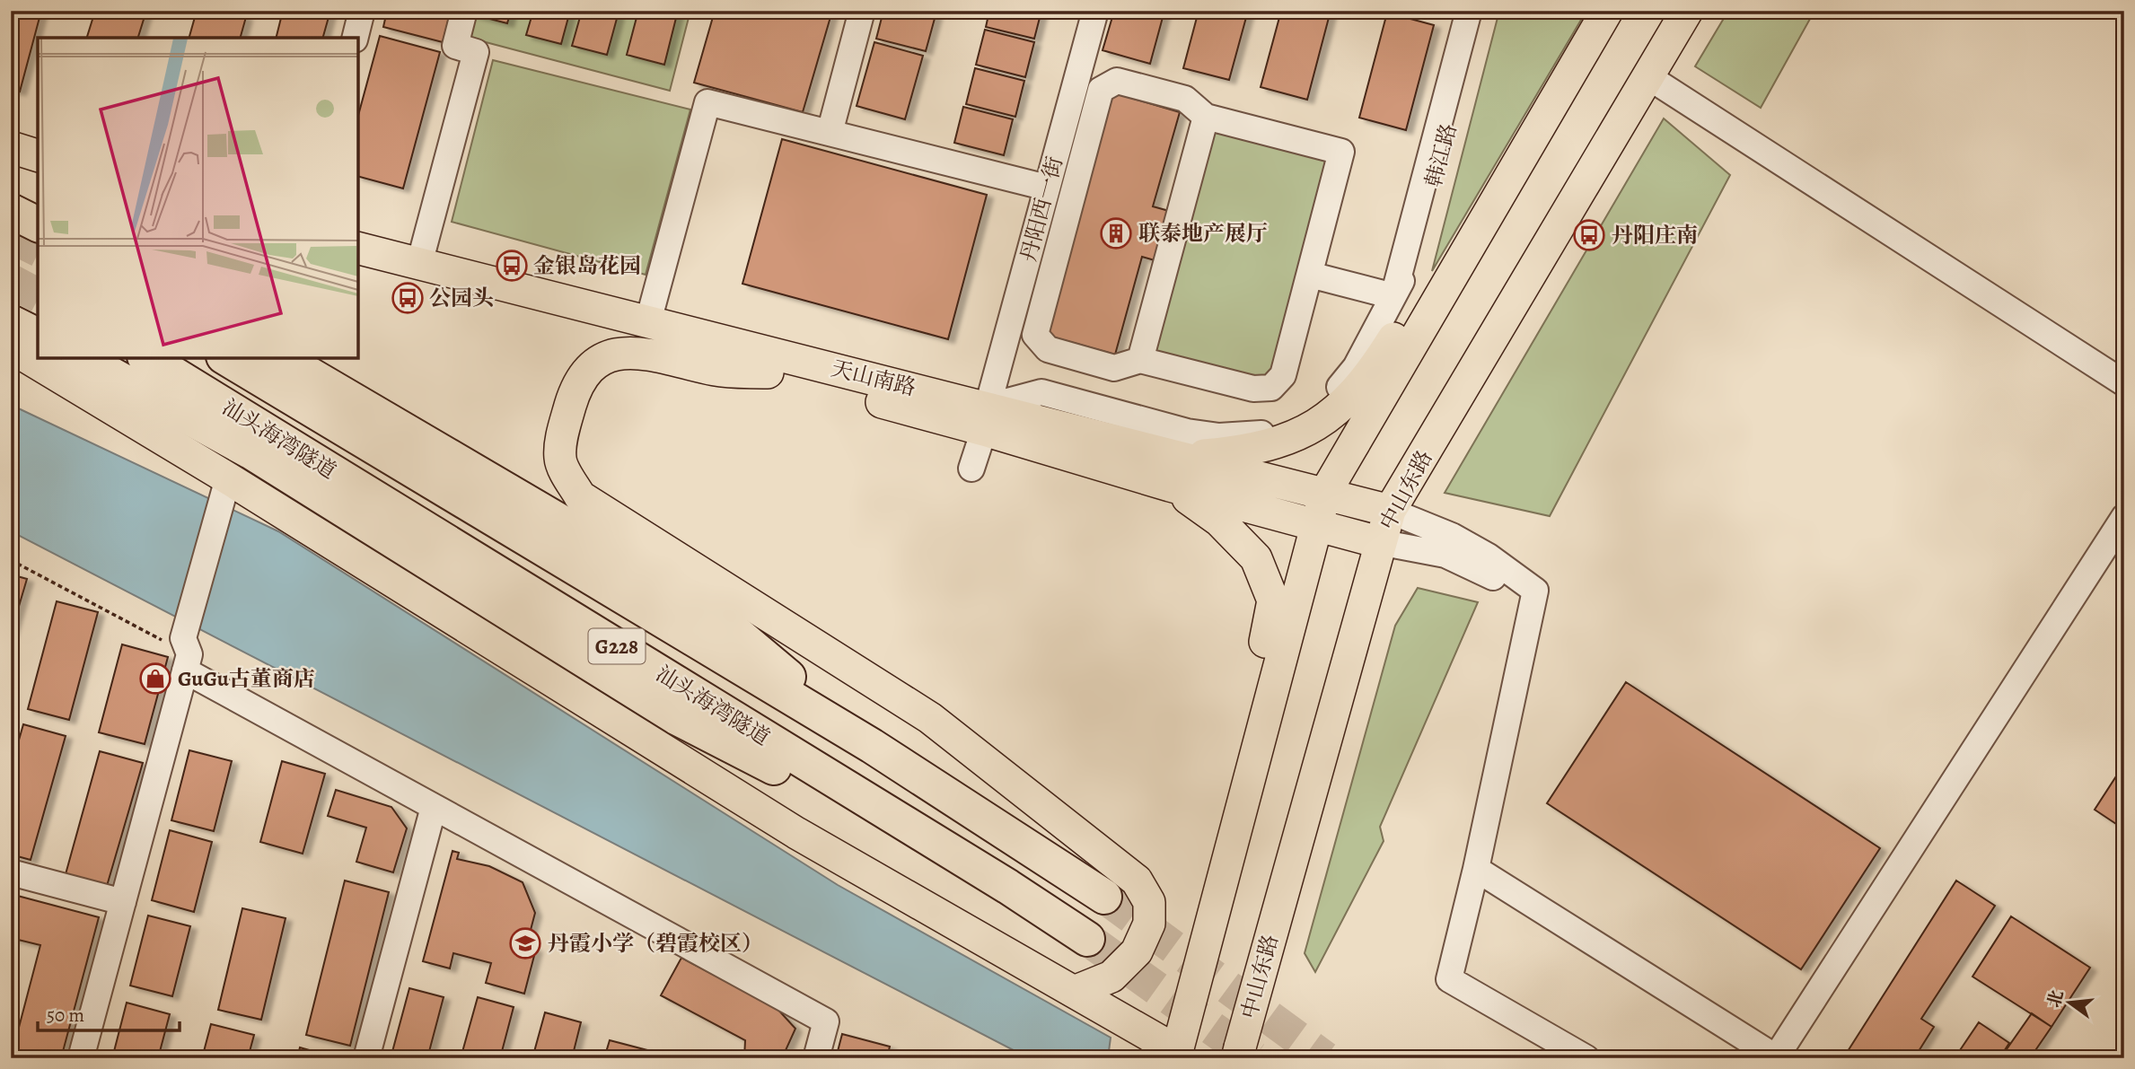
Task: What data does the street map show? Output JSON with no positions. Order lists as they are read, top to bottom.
{
  "streets": {
    "highway": ["汕头海湾隧道", "G228"],
    "main road": ["天山南路", "中山东路"],
    "street": ["韩江路", "丹阳西一街"]
  },
  "crossings": [
    ["丹阳西一街", "天山南路"],
    ["天山南路", "中山东路"]
  ],
  "places": {
    "building": ["联泰地产展厅"],
    "bus stop": ["丹阳庄南", "金银岛花园", "公园头"],
    "shop": ["GuGu古董商店"],
    "school or university": ["丹霞小学（碧霞校区）"]
  },
  "scale_bar": "50 m",
  "north": "left"
}
